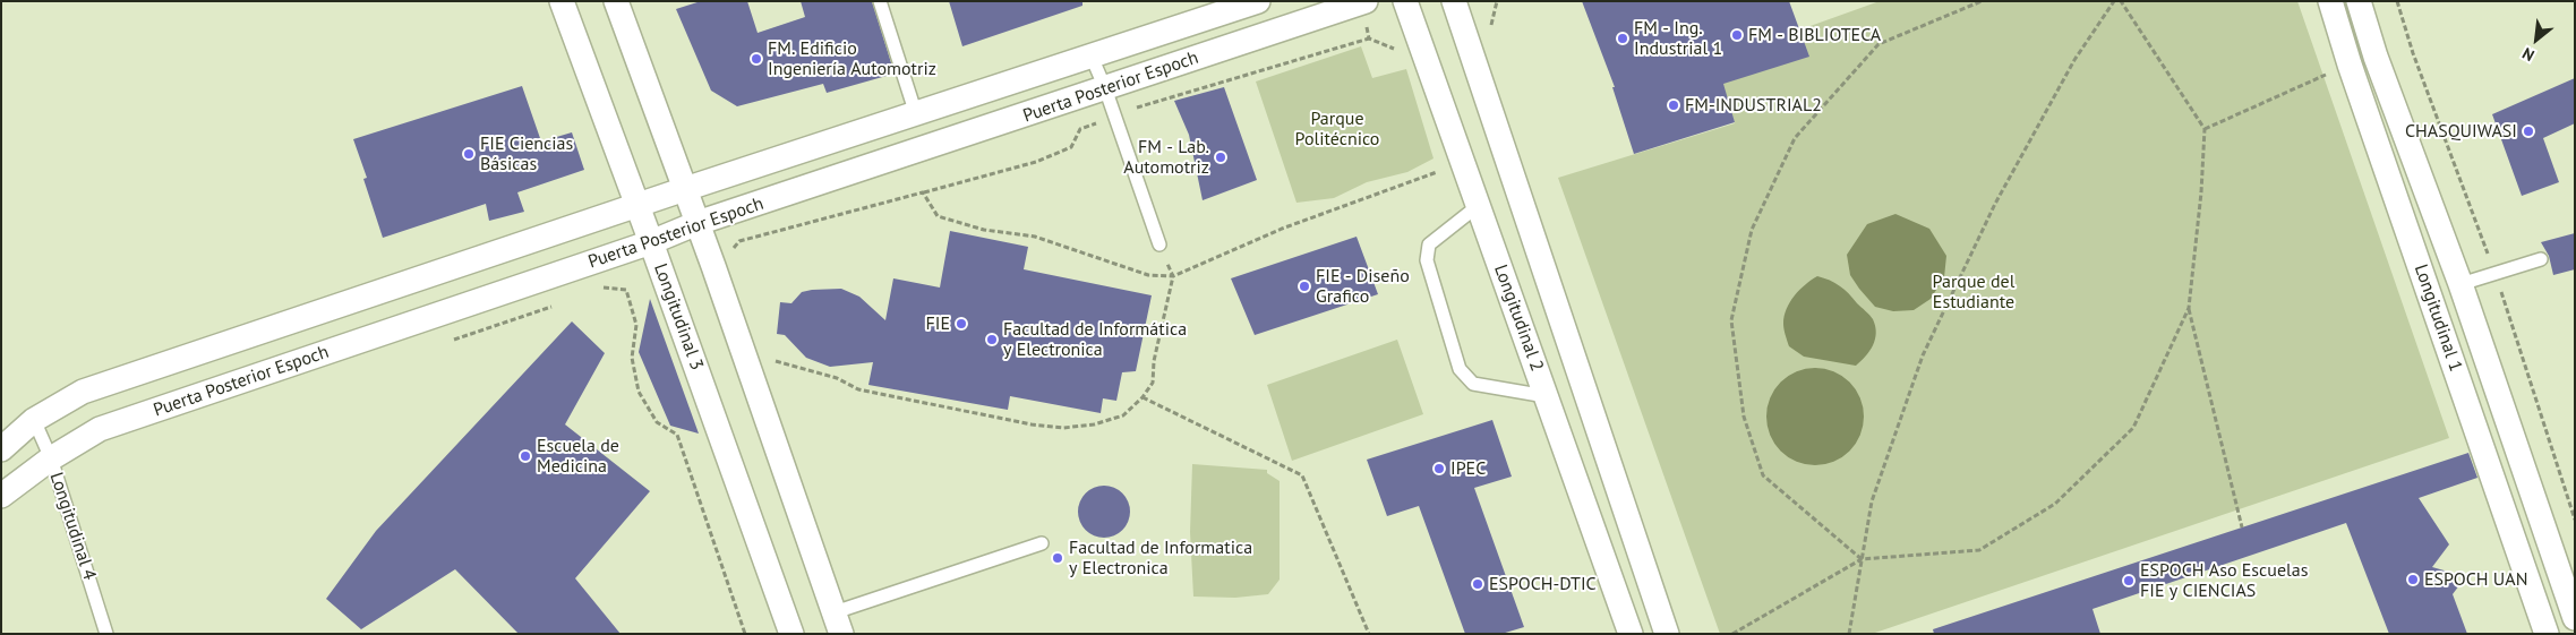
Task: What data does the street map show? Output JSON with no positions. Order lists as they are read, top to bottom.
{
  "streets": {
    "street": [
      "Puerta Posterior Espoch",
      "Longitudinal 3",
      "Longitudinal 2",
      "Longitudinal 1"
    ],
    "lane": ["Longitudinal 4"]
  },
  "crossings": [
    ["Puerta Posterior Espoch", "Longitudinal 3"],
    ["Puerta Posterior Espoch", "Longitudinal 4"]
  ],
  "parks": ["Parque Politécnico", "Parque del Estudiante"],
  "places": [
    "FM - BIBLIOTECA",
    "FM - Ing. Industrial 1",
    "FM. Edificio Ingeniería Automotriz",
    "FM-INDUSTRIAL2",
    "CHASQUIWASI",
    "FIE Ciencias Básicas",
    "FM - Lab. Automotriz",
    "FIE - Diseño Grafico",
    "FIE",
    "Facultad de Informática y Electronica",
    "Escuela de Medicina",
    "IPEC",
    "Facultad de Informatica y Electronica",
    "ESPOCH UAN",
    "ESPOCH Aso Escuelas FIE y CIENCIAS",
    "ESPOCH-DTIC"
  ],
  "north": "bottom left"
}
